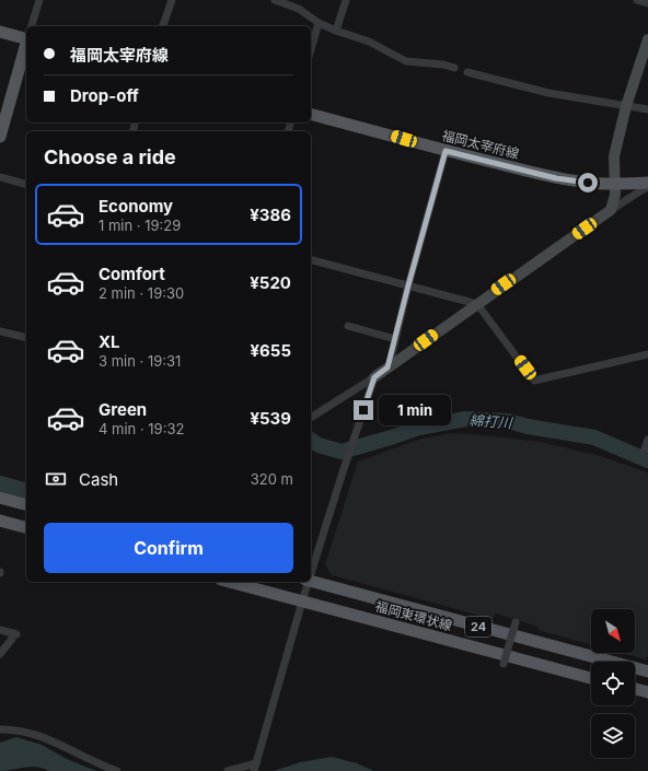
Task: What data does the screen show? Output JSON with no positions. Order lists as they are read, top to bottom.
{
  "streets": {
    "main road": ["福岡太宰府線", "福岡東環状線", "24"]
  },
  "water": ["綿打川"],
  "north": "bottom right",
  "page": {
    "banner": ["福岡太宰府線", "Drop-off"],
    "heading": "Choose a ride",
    "list": [
      {
        "name": "Economy",
        "note": "1 min · 19:29",
        "value": "¥386"
      },
      {
        "name": "Comfort",
        "note": "2 min · 19:30",
        "value": "¥520"
      },
      {
        "name": "XL",
        "note": "3 min · 19:31",
        "value": "¥655"
      },
      {
        "name": "Green",
        "note": "4 min · 19:32",
        "value": "¥539"
      }
    ],
    "bubble": "1 min",
    "pay": ["Cash", "320 m"],
    "buttons": "Confirm"
  }
}
